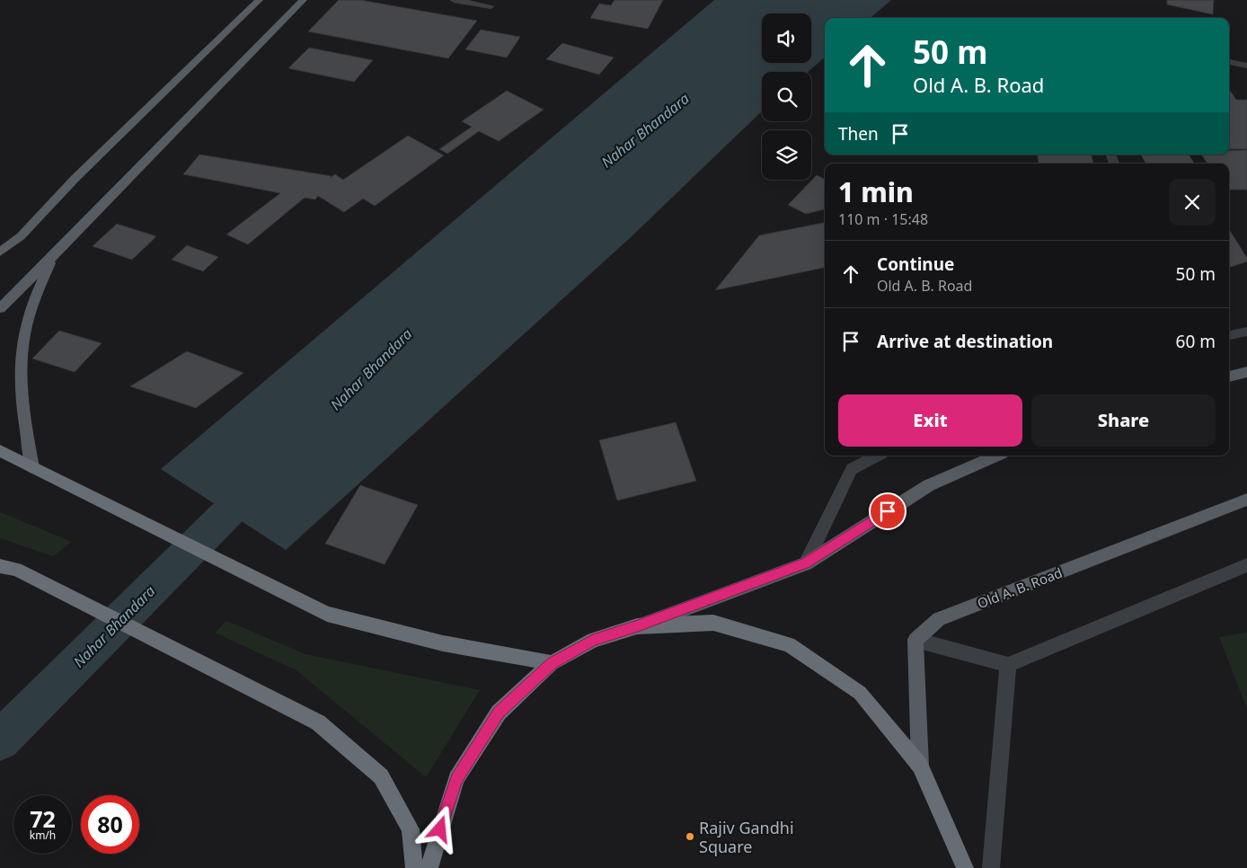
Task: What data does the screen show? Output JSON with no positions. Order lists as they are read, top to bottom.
{
  "streets": {
    "main road": ["Old A. B. Road"]
  },
  "water": ["Nahar Bhandara"],
  "places": ["Rajiv Gandhi Square"],
  "page": {
    "turn": ["50 m", "Old A. B. Road"],
    "then": "Then",
    "heading": ["1 min", "110 m · 15:48"],
    "list": [
      {
        "name": "Continue",
        "note": "Old A. B. Road",
        "value": "50 m"
      },
      {
        "name": "Arrive at destination",
        "value": "60 m"
      }
    ],
    "buttons": ["Exit", "Share"],
    "speed": "72 km/h",
    "limit": "80"
  }
}
